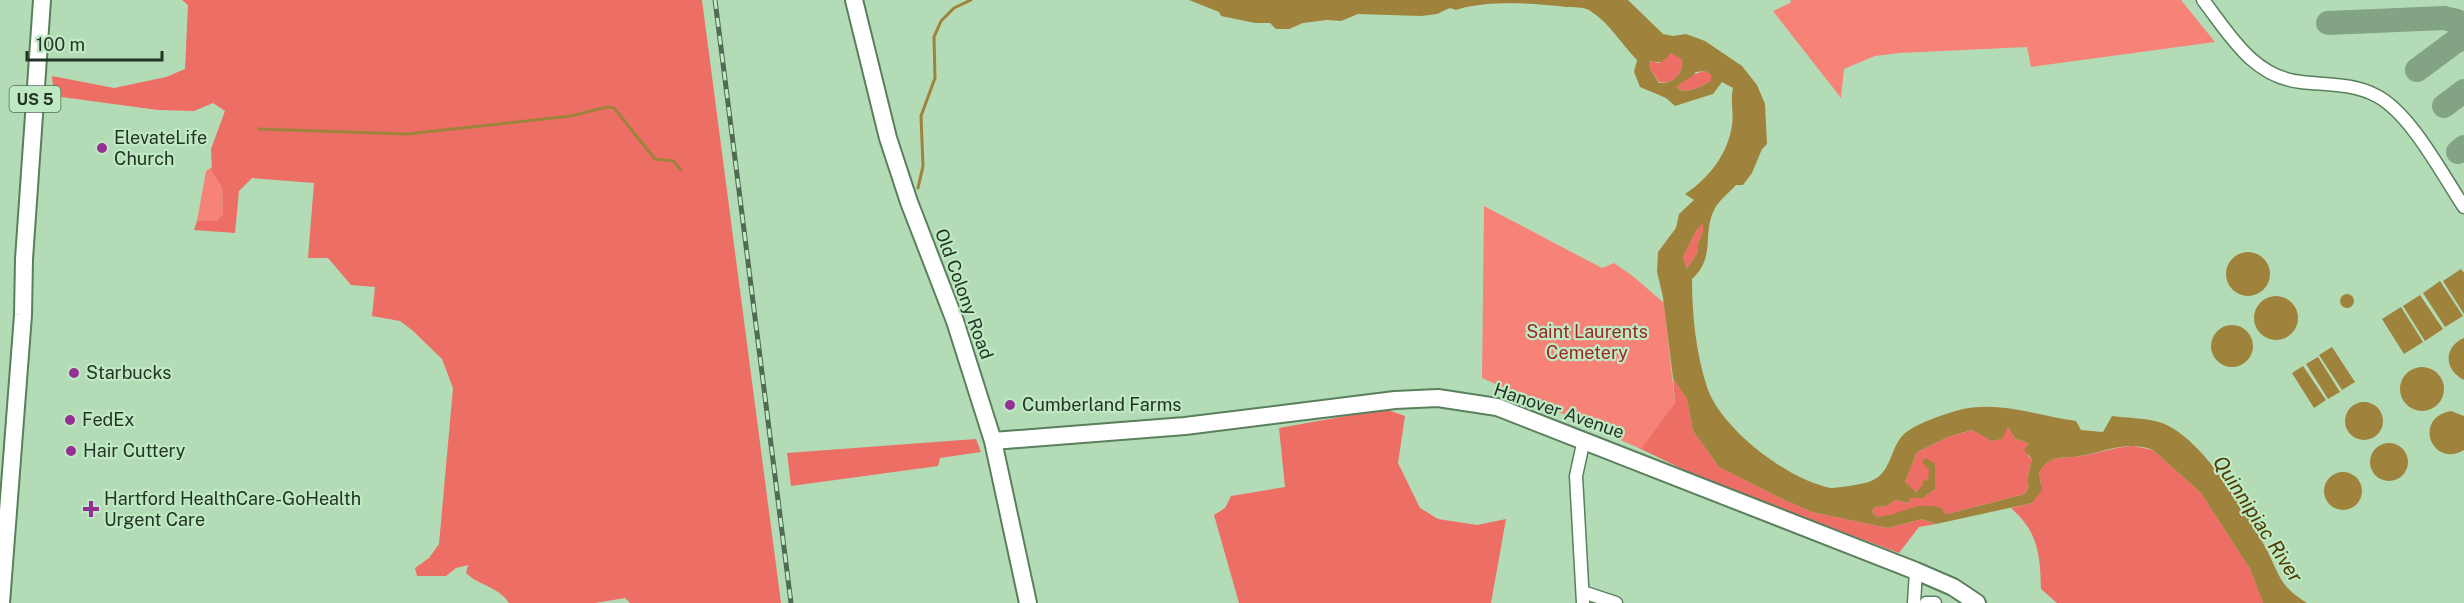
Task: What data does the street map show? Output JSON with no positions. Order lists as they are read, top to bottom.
{
  "streets": {
    "main road": ["US 5", "Old Colony Road", "Hanover Avenue"]
  },
  "crossings": [
    ["Old Colony Road", "Hanover Avenue"]
  ],
  "water": ["Quinnipiac River"],
  "parks": ["Saint Laurents Cemetery"],
  "places": {
    "other": [
      "ElevateLife Church",
      "Starbucks",
      "Cumberland Farms",
      "FedEx",
      "Hair Cuttery"
    ],
    "health": ["Hartford HealthCare-GoHealth Urgent Care"]
  },
  "scale_bar": "100 m"
}
